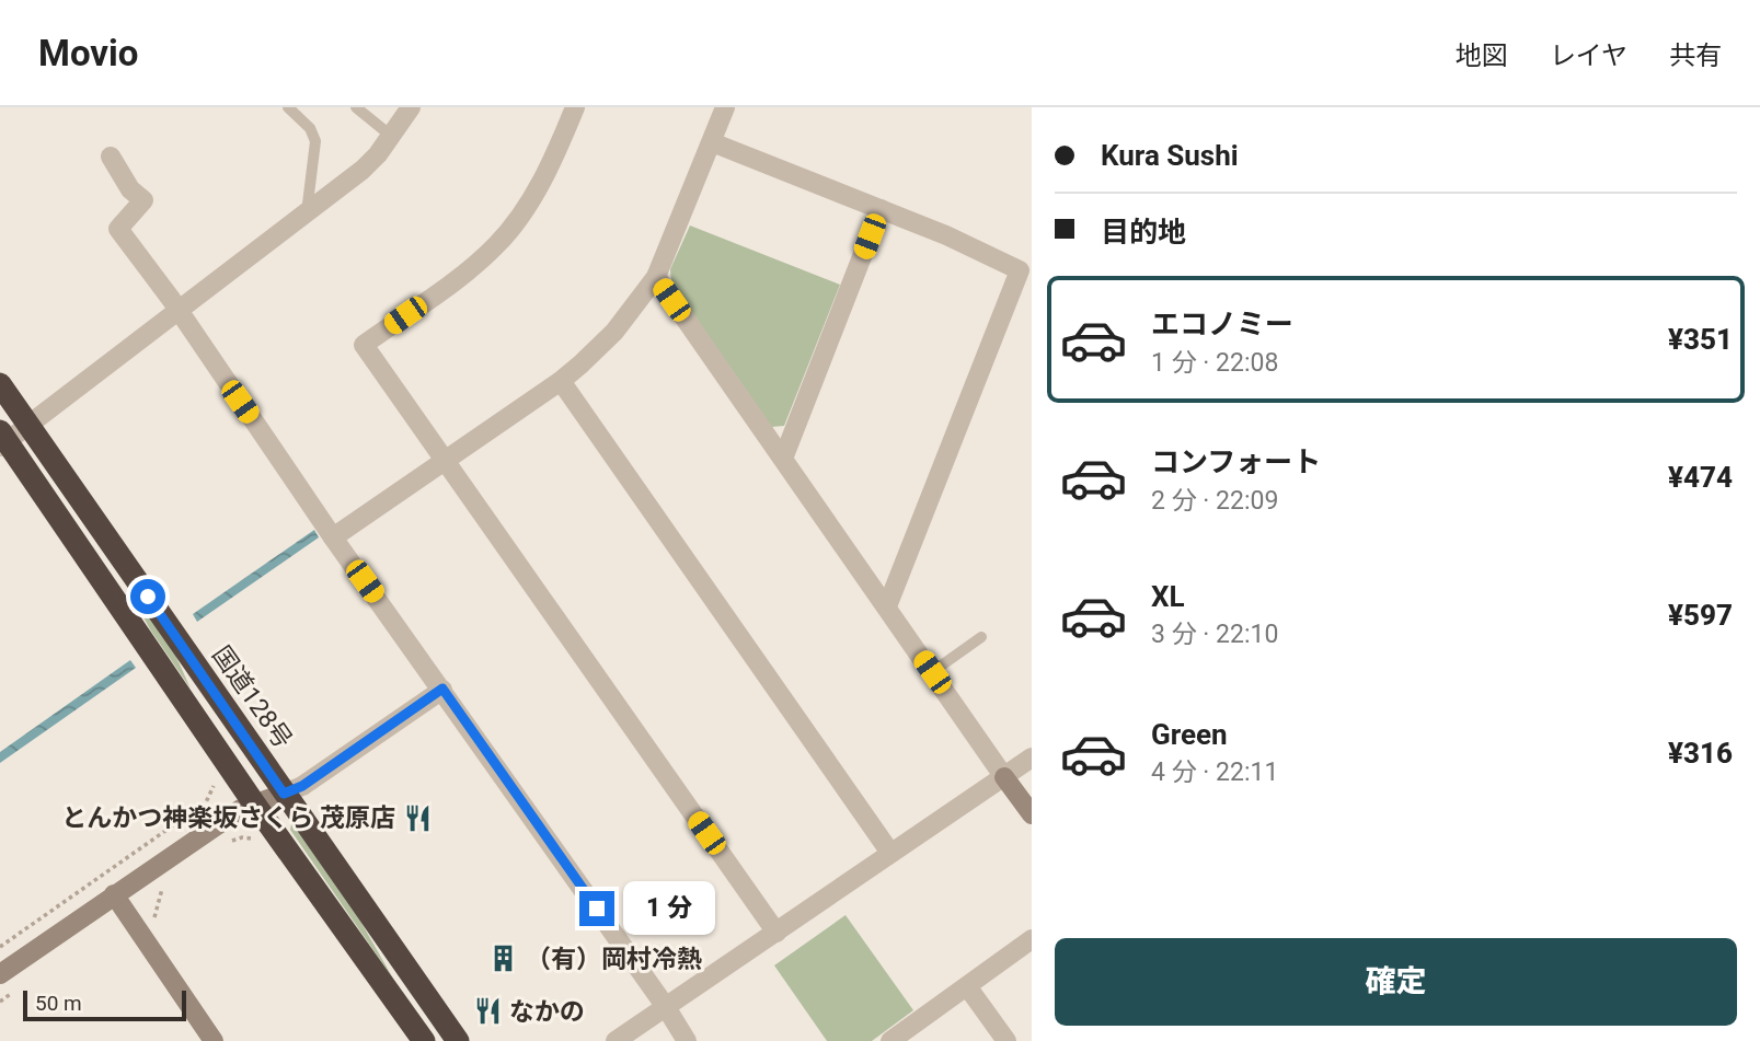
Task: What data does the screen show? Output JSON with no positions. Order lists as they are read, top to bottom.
{
  "streets": {
    "highway": ["国道128号"]
  },
  "places": {
    "restaurant": ["とんかつ神楽坂さくら 茂原店", "なかの"],
    "building": ["（有）岡村冷熱"]
  },
  "scale_bar": "50 m",
  "page": {
    "header": "Movio",
    "nav": ["地図", "レイヤ", "共有"],
    "banner": ["Kura Sushi", "目的地"],
    "list": [
      {
        "name": "エコノミー",
        "note": "1 分 · 22:08",
        "value": "¥351"
      },
      {
        "name": "コンフォート",
        "note": "2 分 · 22:09",
        "value": "¥474"
      },
      {
        "name": "XL",
        "note": "3 分 · 22:10",
        "value": "¥597"
      },
      {
        "name": "Green",
        "note": "4 分 · 22:11",
        "value": "¥316"
      }
    ],
    "bubble": "1 分",
    "buttons": "確定",
    "scale": "50 m"
  }
}
